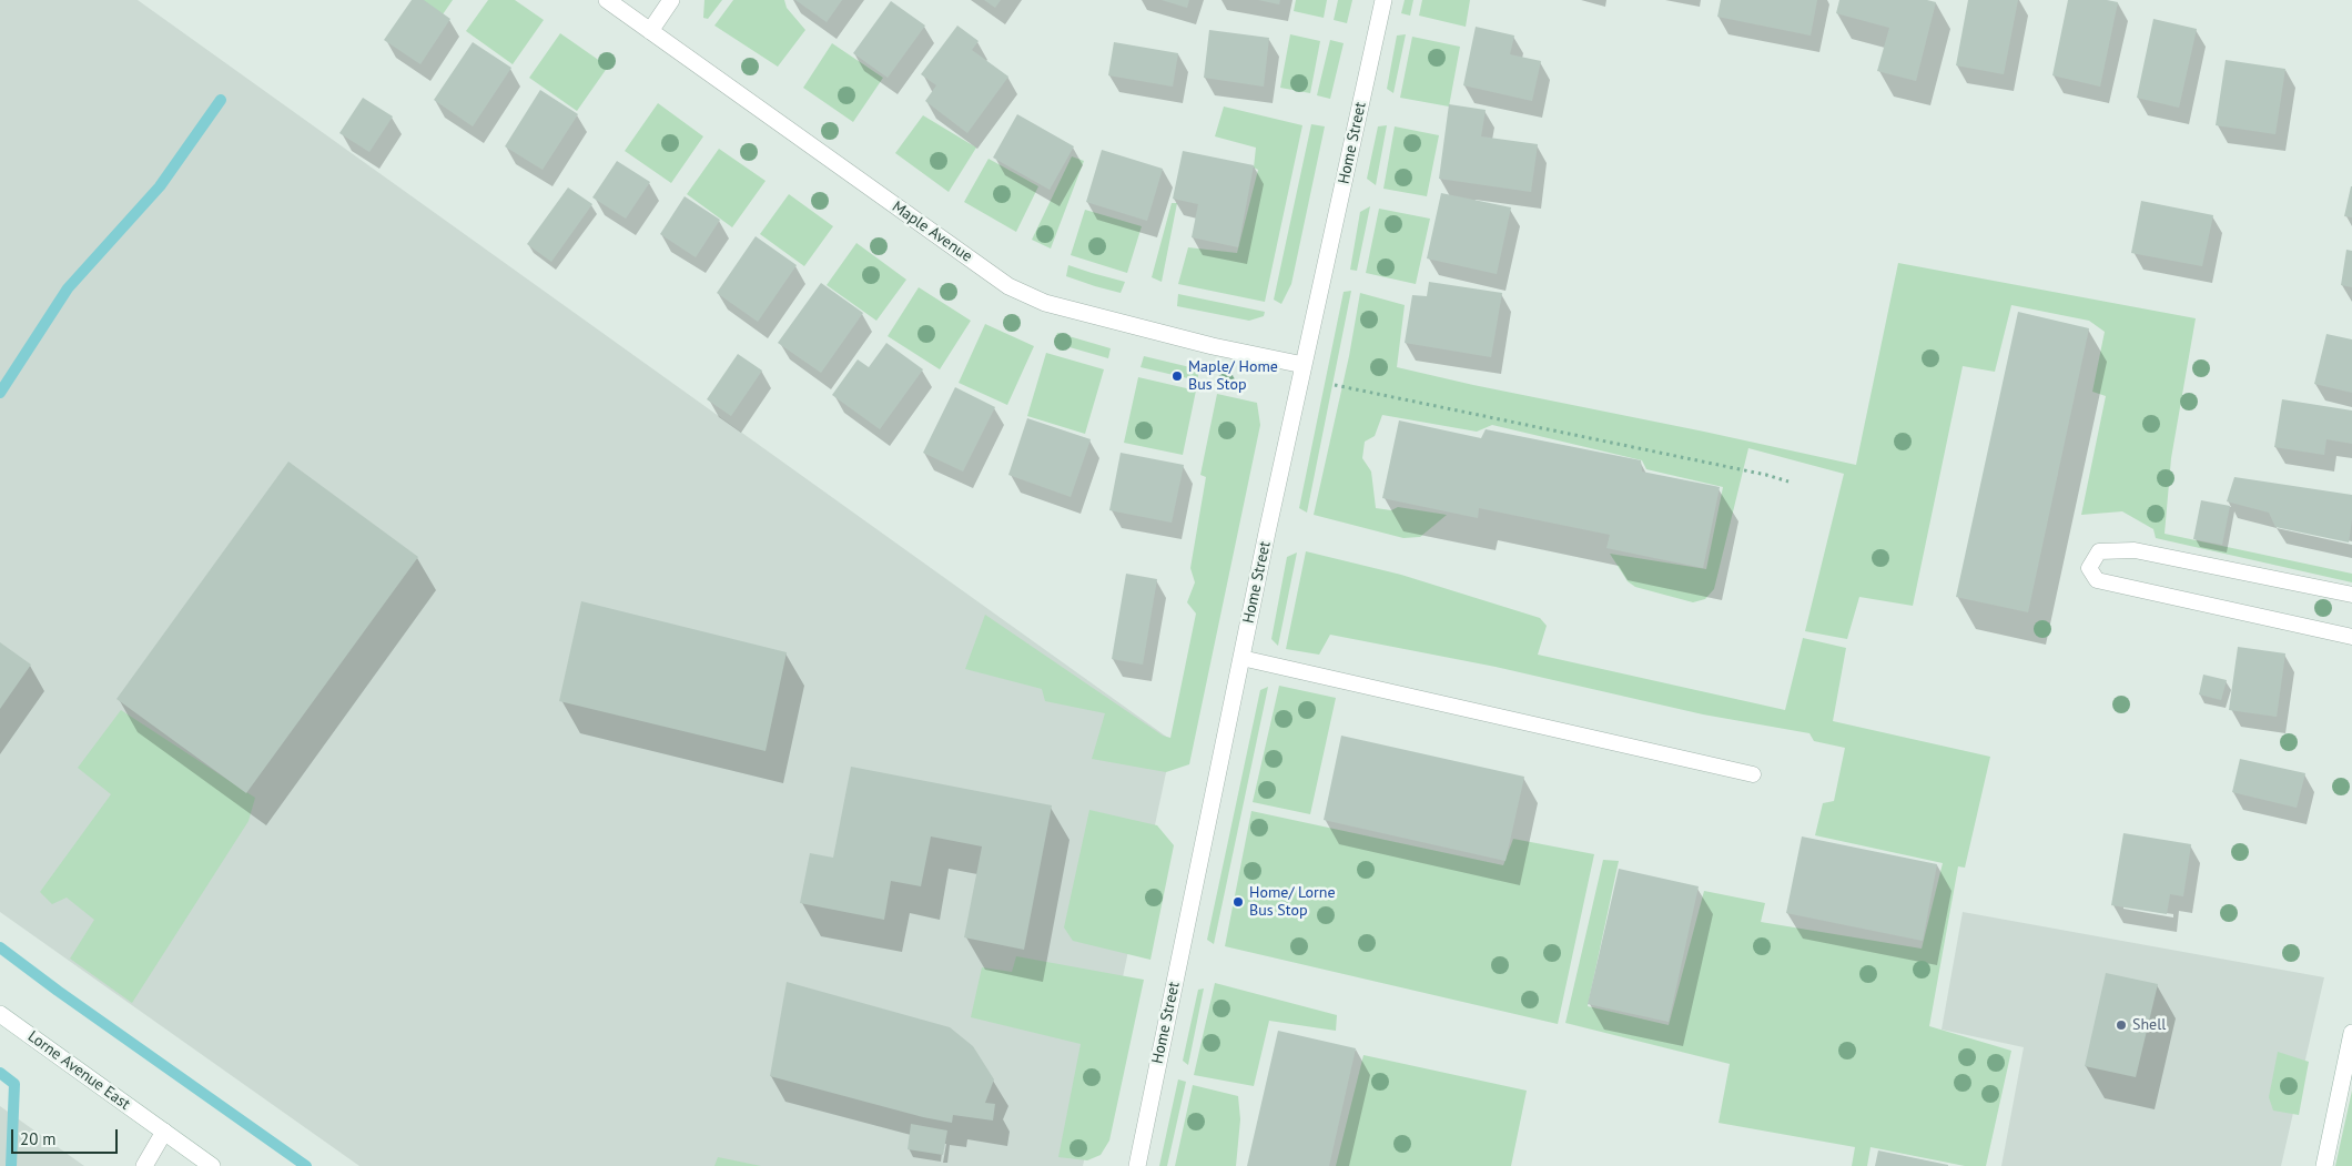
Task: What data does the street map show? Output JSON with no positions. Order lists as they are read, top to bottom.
{
  "streets": {
    "street": ["Home Street", "Maple Avenue", "Lorne Avenue East"]
  },
  "crossings": [
    ["Home Street", "Maple Avenue"]
  ],
  "places": ["Maple/ Home Bus Stop", "Home/ Lorne Bus Stop", "Shell"],
  "scale_bar": "20 m"
}
